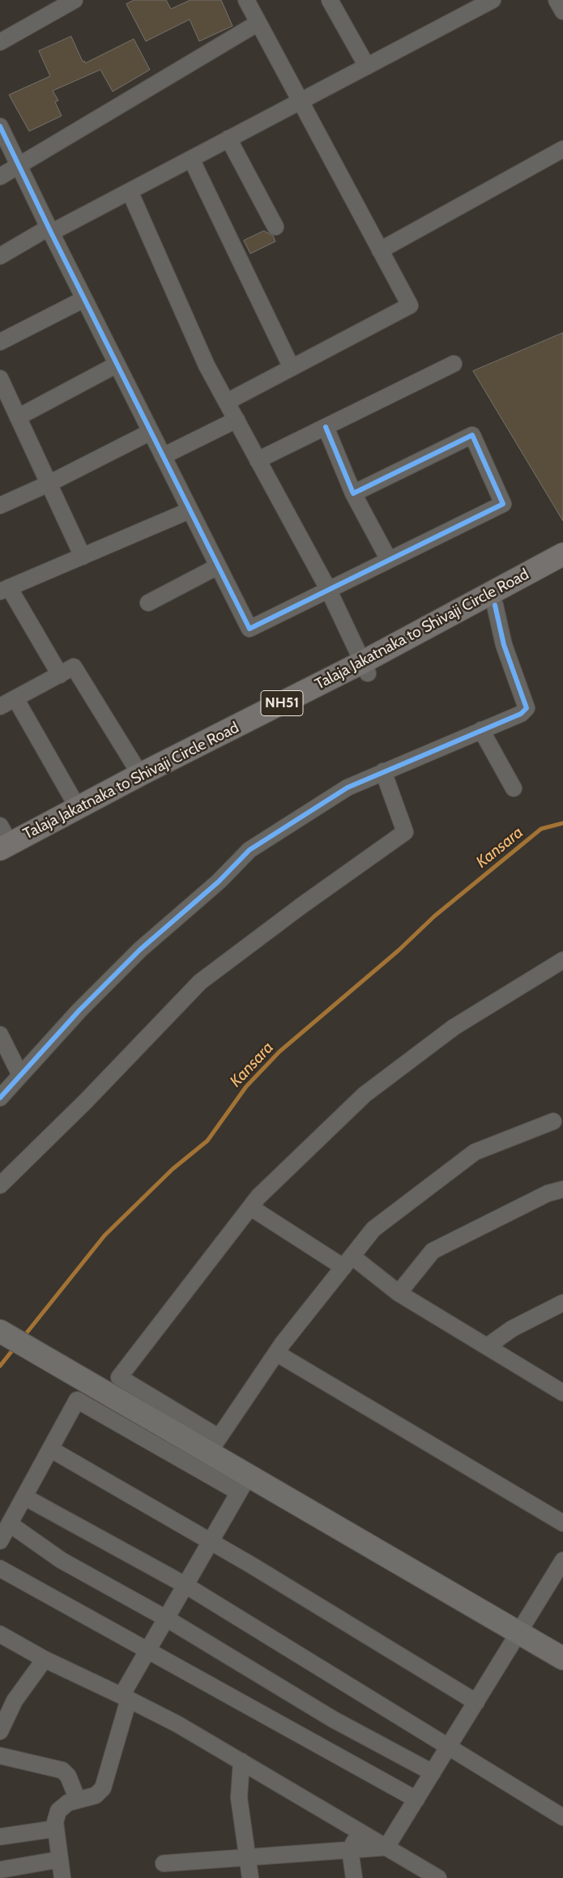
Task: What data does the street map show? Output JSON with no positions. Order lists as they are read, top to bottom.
{
  "streets": {
    "highway": ["Talaja Jakatnaka to Shivaji Circle Road", "NH51"]
  },
  "water": ["Kansara"]
}
